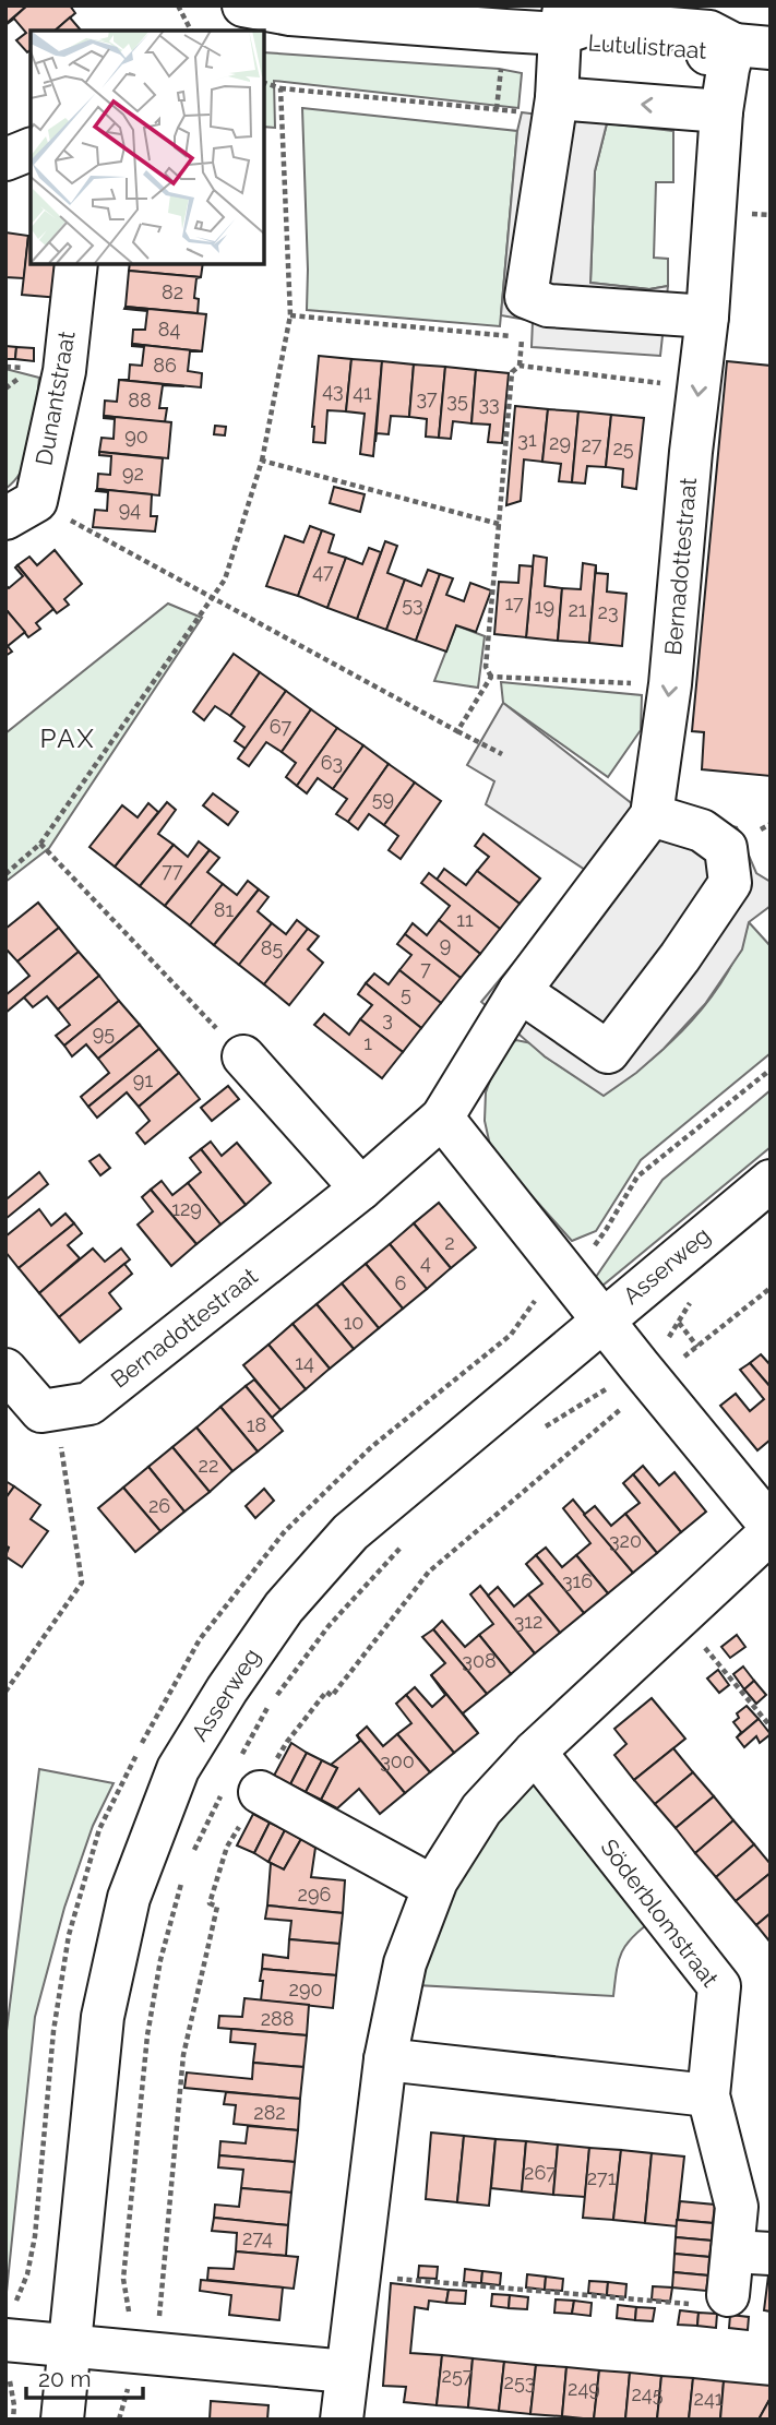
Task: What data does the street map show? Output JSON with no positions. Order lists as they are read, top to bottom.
{
  "streets": {
    "street": [
      "Lutulistraat",
      "Dunantstraat",
      "Bernadottestraat",
      "Asserweg",
      "Söderblomstraat"
    ]
  },
  "crossings": [
    ["Lutulistraat", "Bernadottestraat"]
  ],
  "districts": ["PAX"],
  "house_numbers": [
    "82",
    "84",
    "86",
    "43",
    "41",
    "37",
    "88",
    "35",
    "33",
    "90",
    "31",
    "29",
    "27",
    "25",
    "92",
    "94",
    "47",
    "17",
    "53",
    "19",
    "21",
    "23",
    "67",
    "63",
    "59",
    "77",
    "81",
    "11",
    "9",
    "85",
    "7",
    "5",
    "3",
    "95",
    "1",
    "91",
    "129",
    "2",
    "4",
    "6",
    "10",
    "14",
    "18",
    "22",
    "26",
    "320",
    "316",
    "312",
    "308",
    "300",
    "296",
    "290",
    "288",
    "282",
    "267",
    "271",
    "274",
    "257",
    "253",
    "249",
    "245",
    "241"
  ],
  "scale_bar": "20 m"
}
